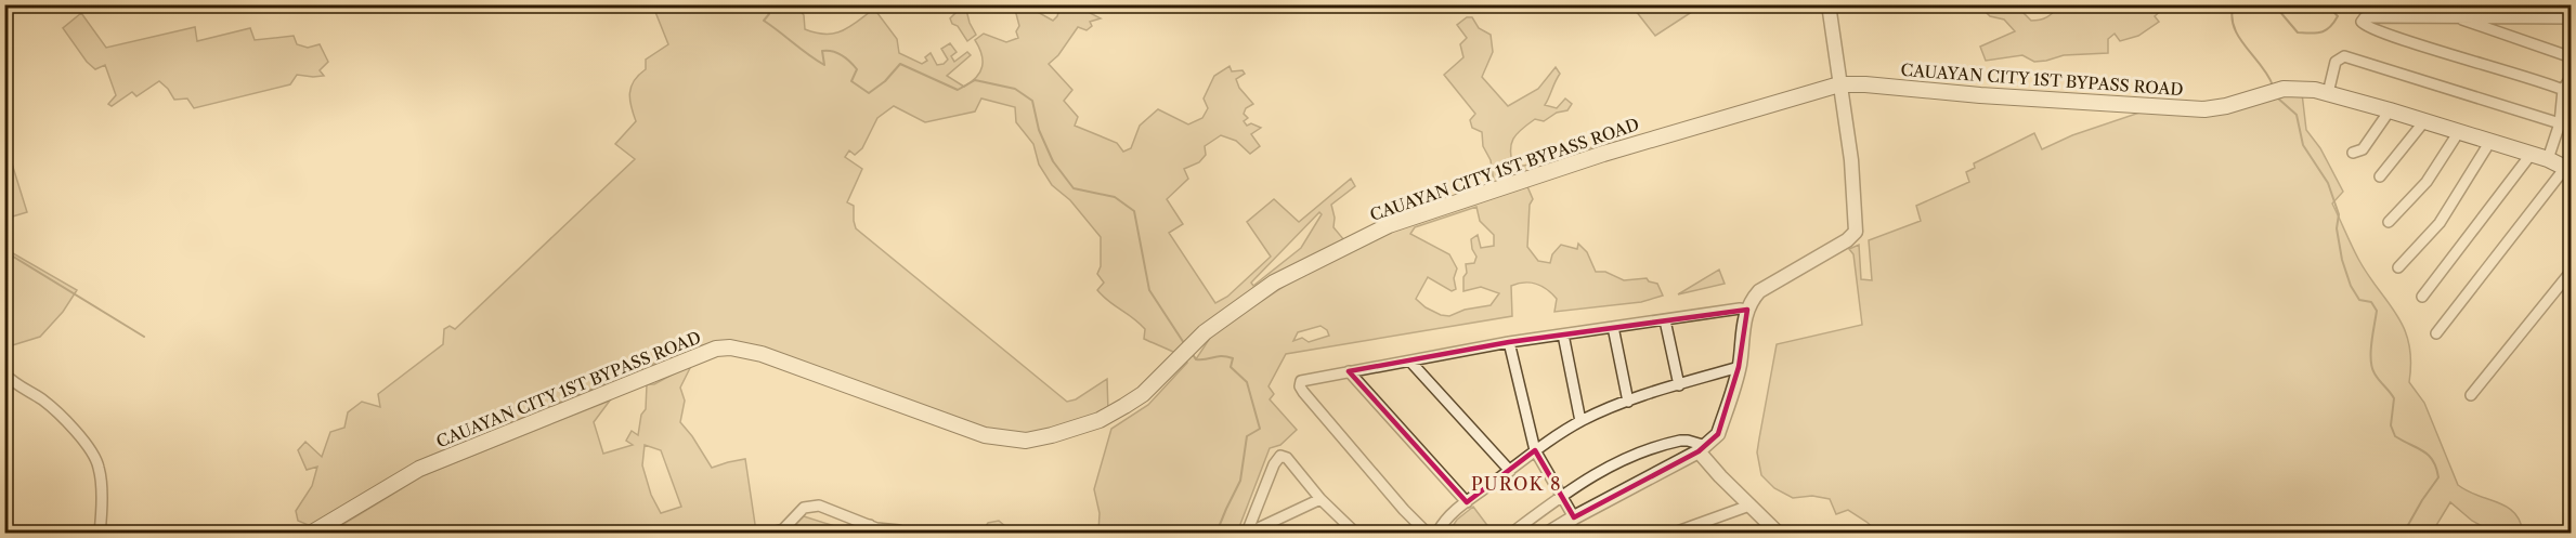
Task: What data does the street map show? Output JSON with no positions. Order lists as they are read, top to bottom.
{
  "streets": {
    "main road": ["CAUAYAN CITY 1ST BYPASS ROAD"]
  },
  "districts": ["PUROK 8"]
}
